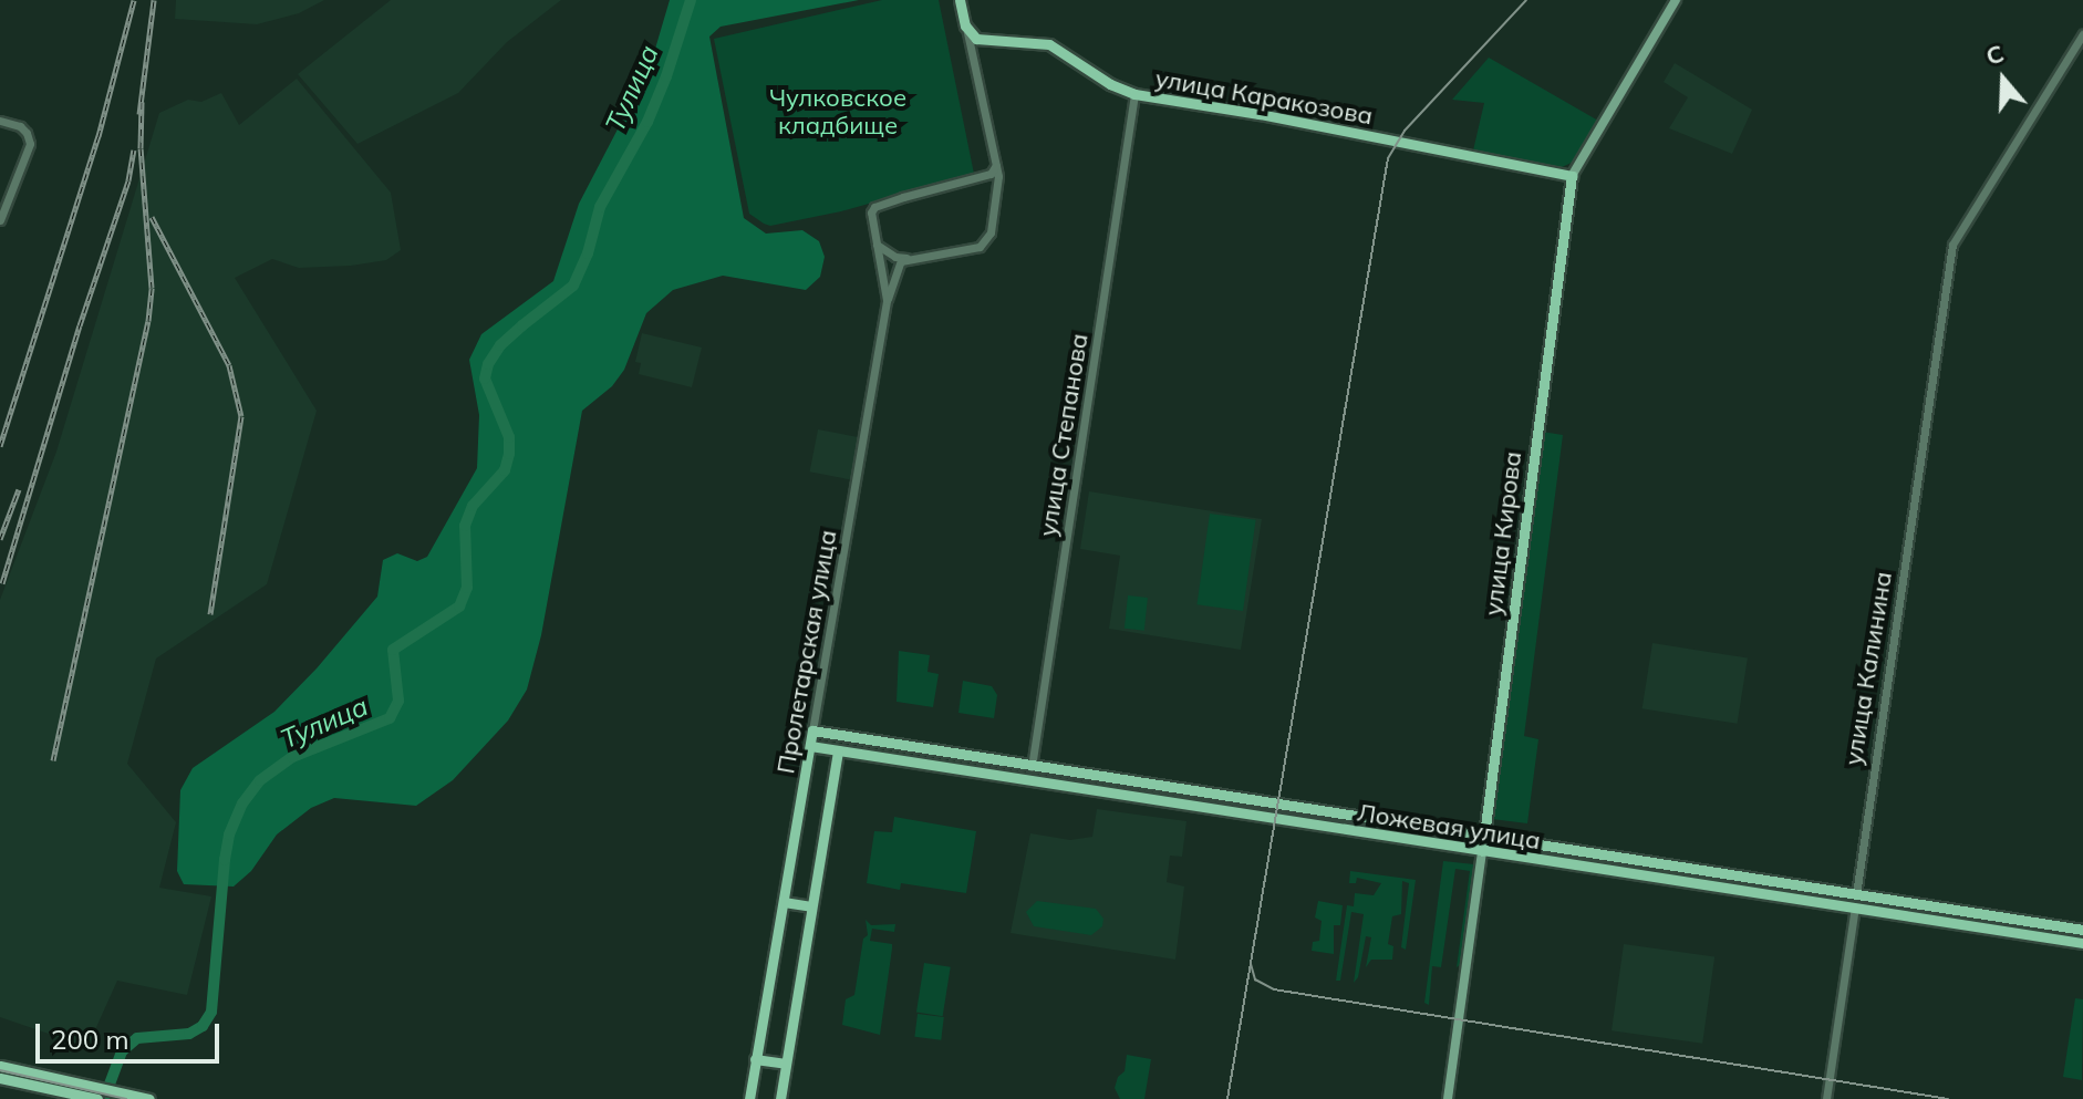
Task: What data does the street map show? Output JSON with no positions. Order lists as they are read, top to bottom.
{
  "streets": {
    "main road": [
      "улица Каракозова",
      "улица Степанова",
      "улица Кирова",
      "Пролетарская улица",
      "улица Калинина",
      "Ложевая улица"
    ]
  },
  "crossings": [
    ["улица Каракозова", "улица Степанова"],
    ["улица Каракозова", "улица Кирова"],
    ["улица Степанова", "Ложевая улица"],
    ["улица Кирова", "Ложевая улица"],
    ["Пролетарская улица", "Ложевая улица"],
    ["улица Калинина", "Ложевая улица"]
  ],
  "water": ["Тулица"],
  "parks": ["Чулковское кладбище"],
  "scale_bar": "200 m",
  "north": "top"
}
